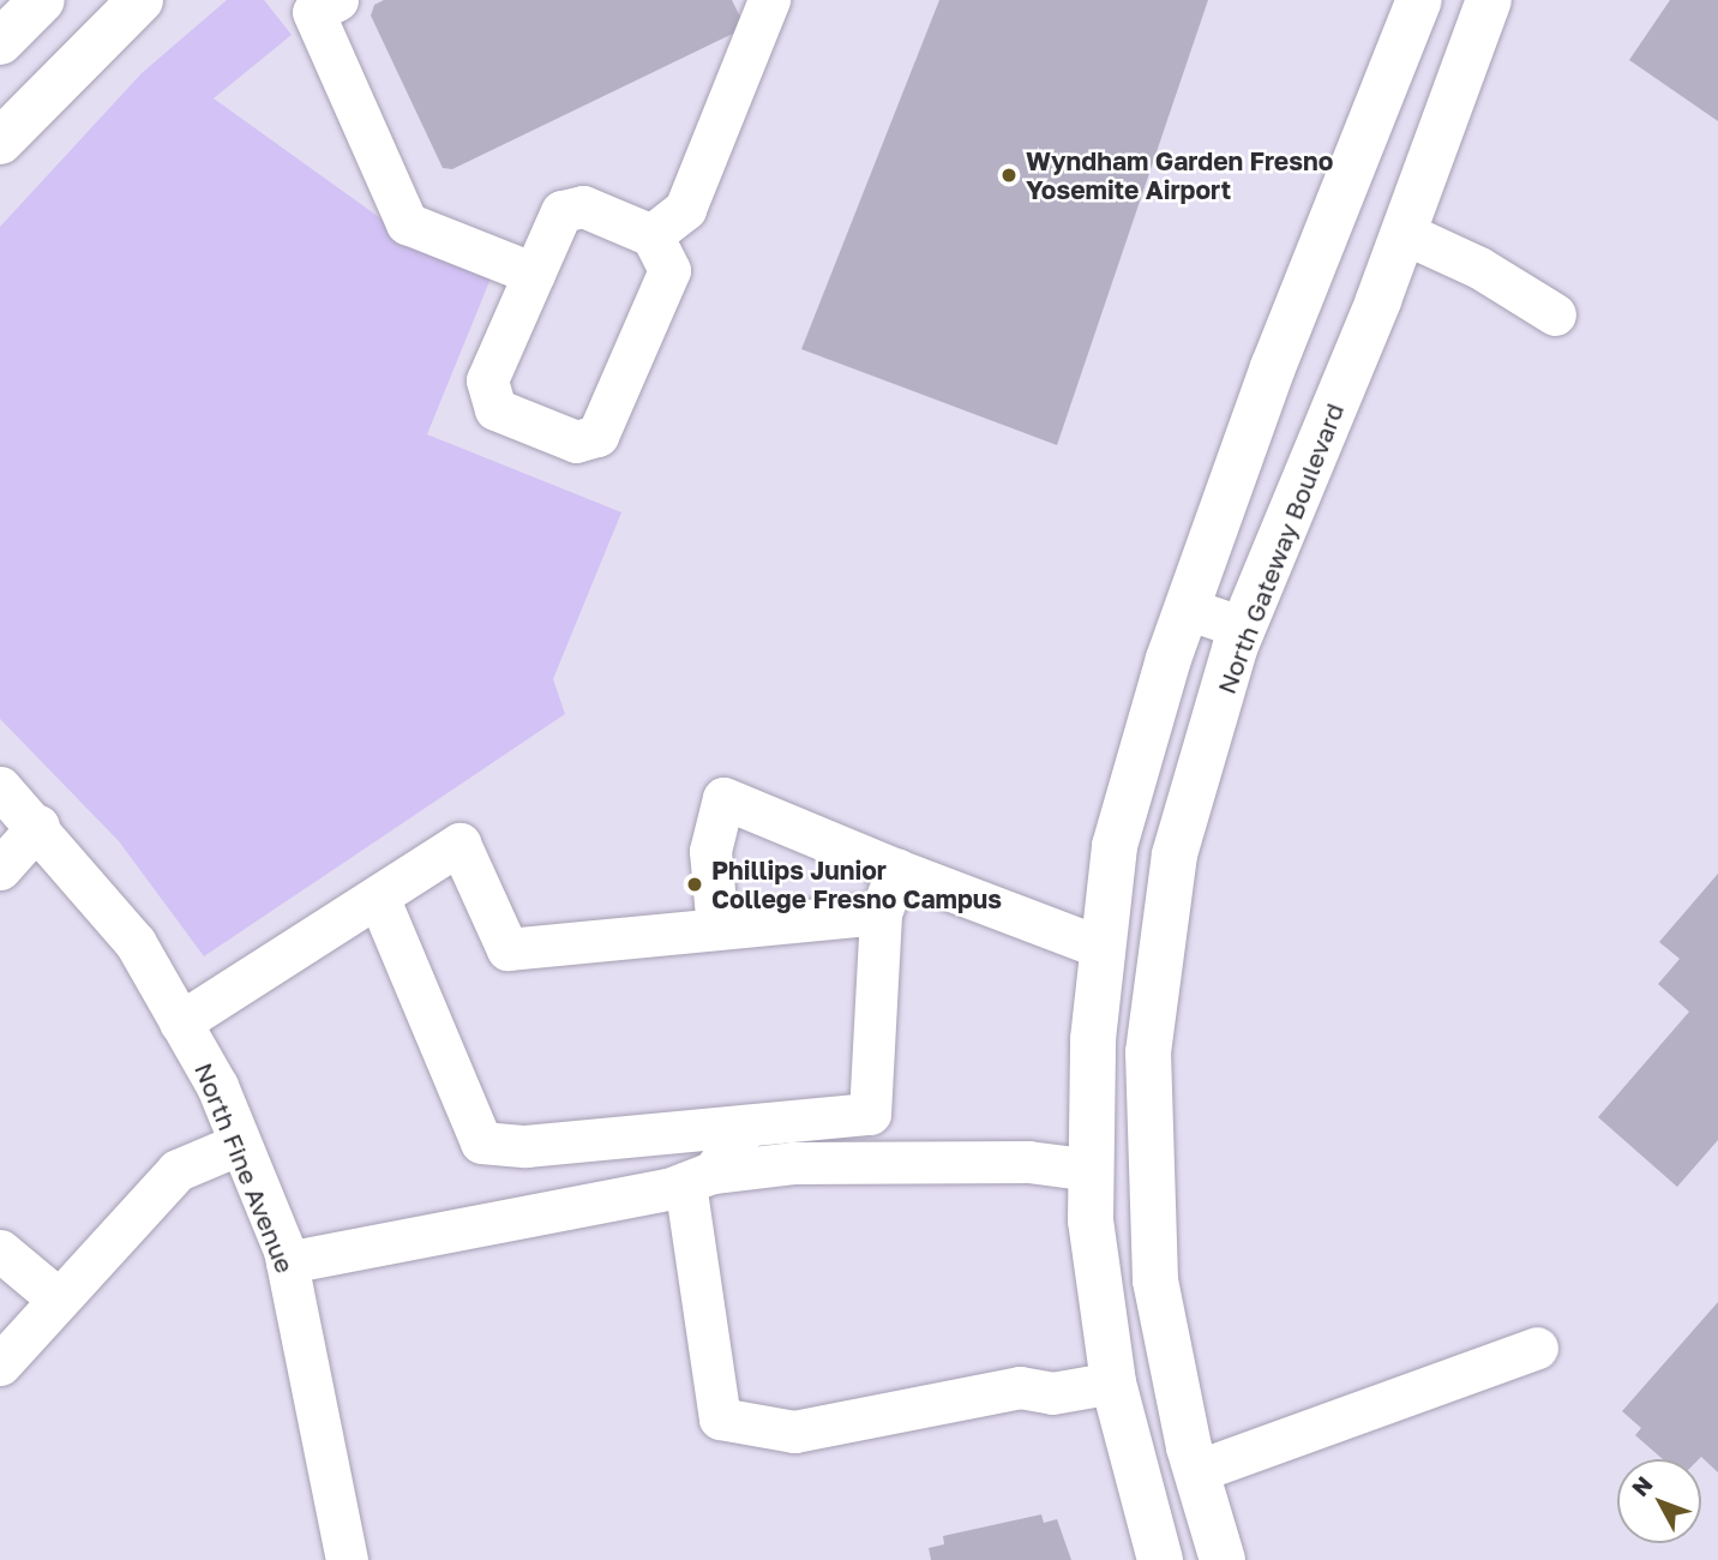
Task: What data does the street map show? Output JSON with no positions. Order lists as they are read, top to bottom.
{
  "streets": {
    "main road": ["North Gateway Boulevard"],
    "street": ["North Fine Avenue"]
  },
  "places": ["Wyndham Garden Fresno Yosemite Airport", "Phillips Junior College Fresno Campus"],
  "north": "top left"
}
